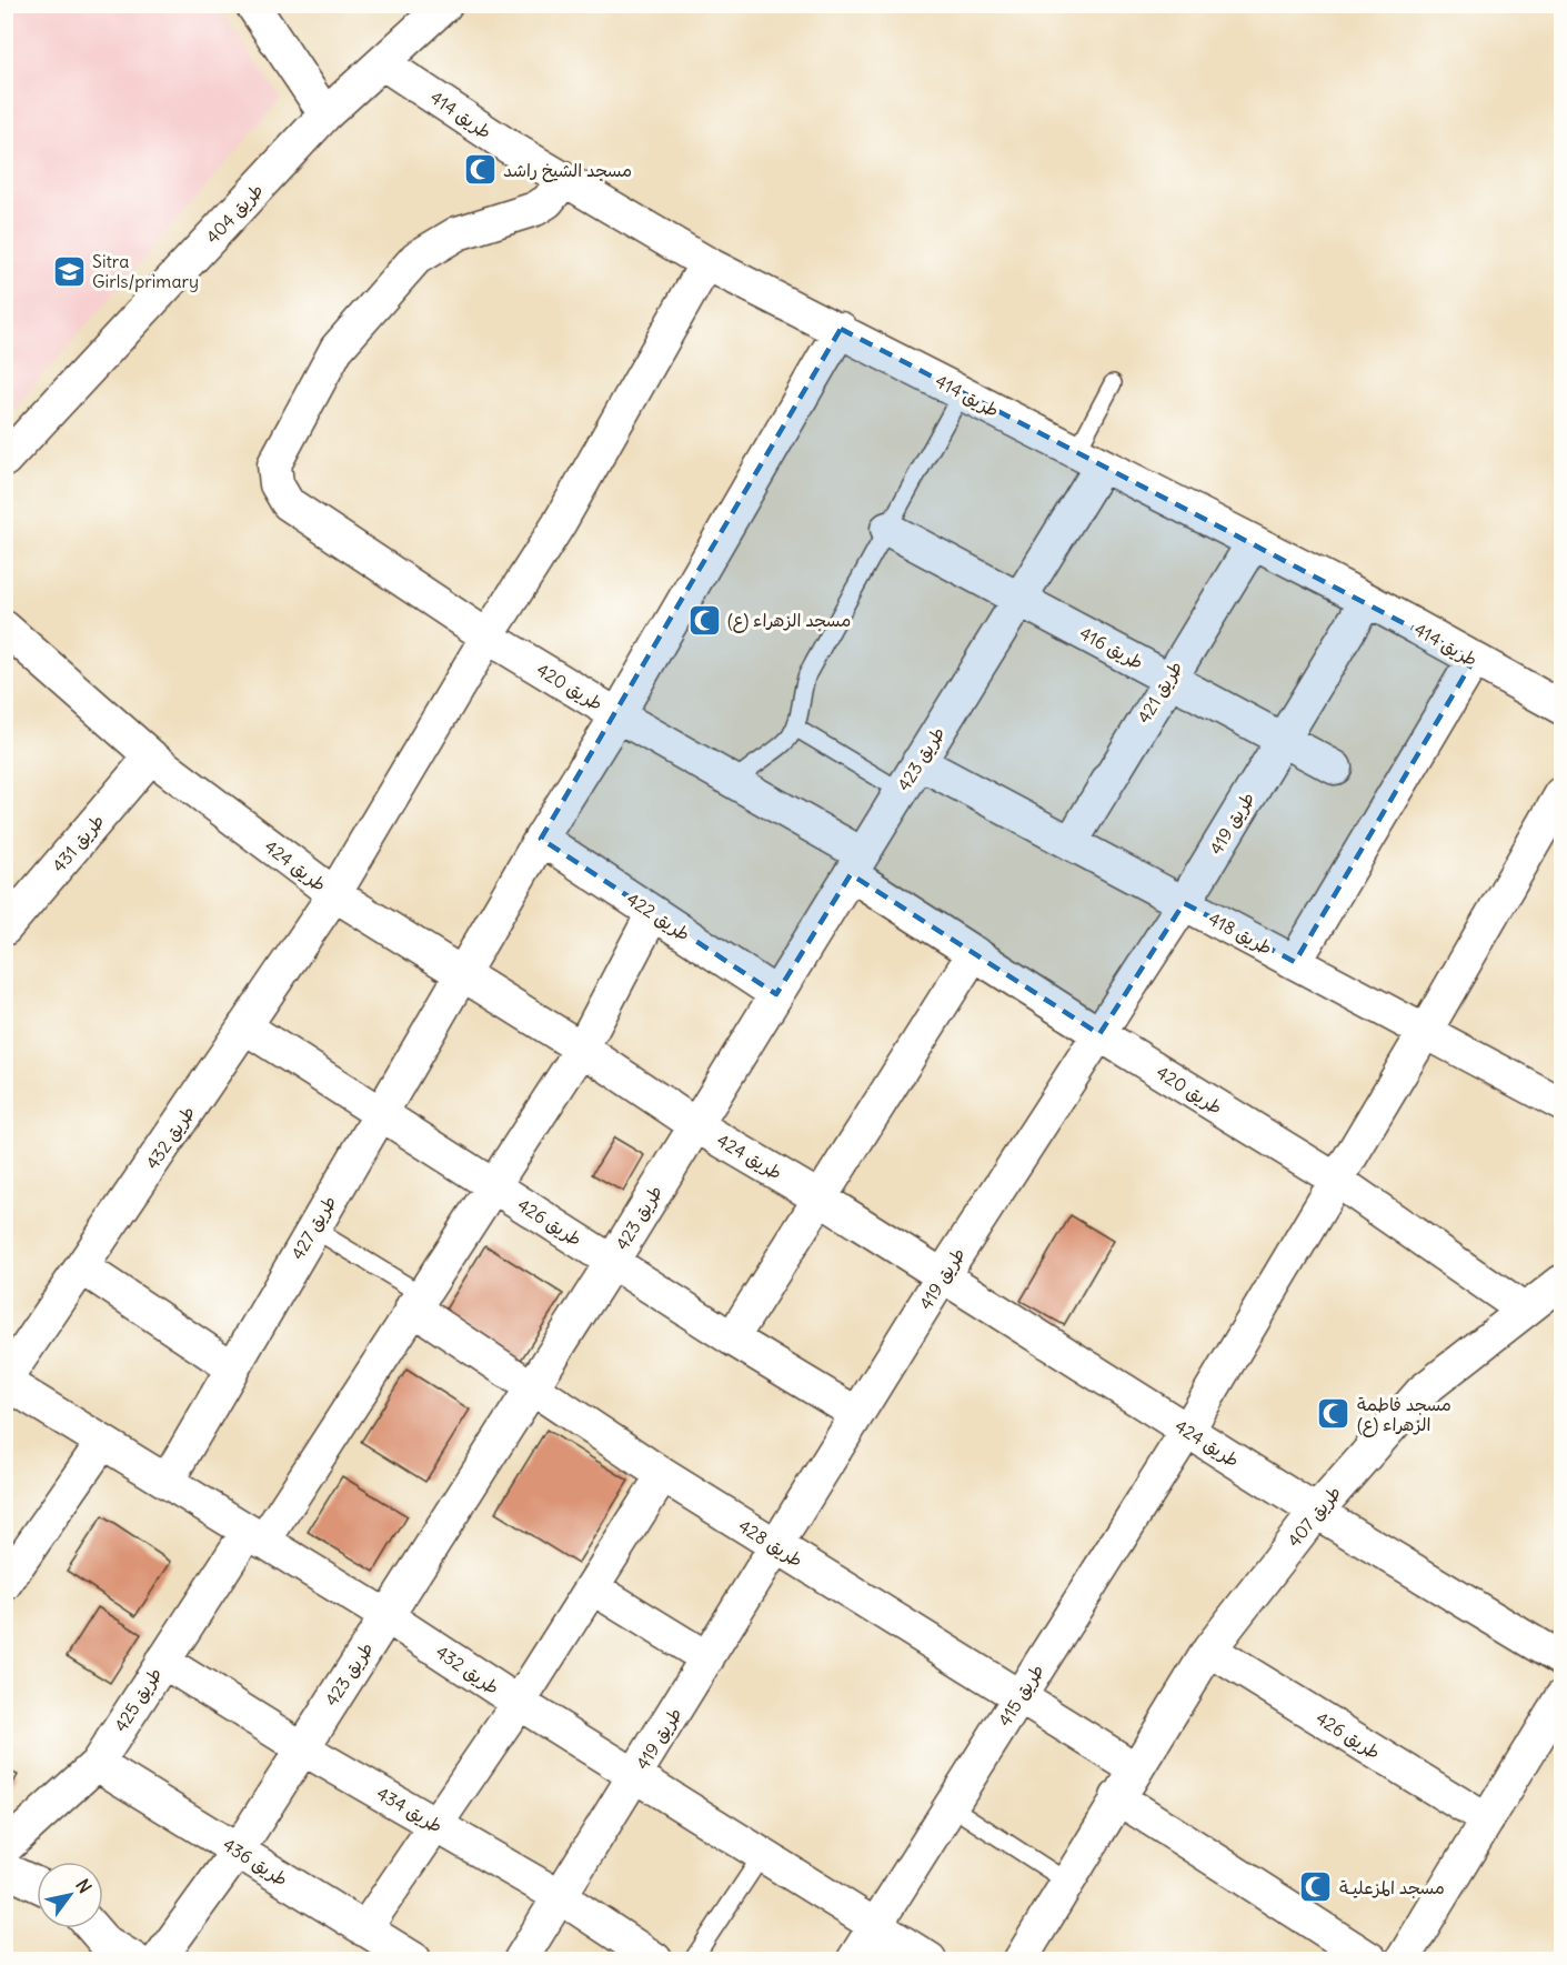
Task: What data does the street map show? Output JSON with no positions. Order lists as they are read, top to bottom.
{
  "streets": {
    "street": [
      "طريق 414",
      "طريق 404",
      "طريق 416",
      "طريق 420",
      "طريق 421",
      "طريق 423",
      "طريق 419",
      "طريق 431",
      "طريق 424",
      "طريق 422",
      "طريق 418",
      "طريق 432",
      "طريق 426",
      "طريق 427",
      "طريق 407",
      "طريق 428",
      "طريق 415",
      "طريق 425",
      "طريق 434",
      "طريق 436"
    ]
  },
  "crossings": [
    ["طريق 414", "طريق 404"],
    ["طريق 414", "طريق 420"],
    ["طريق 414", "طريق 421"],
    ["طريق 414", "طريق 423"],
    ["طريق 414", "طريق 419"],
    ["طريق 414", "طريق 432"],
    ["طريق 414", "طريق 427"],
    ["طريق 416", "طريق 421"],
    ["طريق 416", "طريق 423"],
    ["طريق 416", "طريق 419"],
    ["طريق 420", "طريق 423"],
    ["طريق 420", "طريق 419"],
    ["طريق 420", "طريق 432"],
    ["طريق 420", "طريق 427"],
    ["طريق 420", "طريق 407"],
    ["طريق 420", "طريق 415"],
    ["طريق 421", "طريق 418"],
    ["طريق 423", "طريق 424"],
    ["طريق 423", "طريق 422"],
    ["طريق 423", "طريق 418"],
    ["طريق 423", "طريق 432"],
    ["طريق 423", "طريق 426"],
    ["طريق 423", "طريق 428"],
    ["طريق 423", "طريق 434"],
    ["طريق 423", "طريق 436"],
    ["طريق 419", "طريق 424"],
    ["طريق 419", "طريق 418"],
    ["طريق 419", "طريق 432"],
    ["طريق 419", "طريق 426"],
    ["طريق 419", "طريق 428"],
    ["طريق 419", "طريق 434"],
    ["طريق 431", "طريق 424"],
    ["طريق 424", "طريق 432"],
    ["طريق 424", "طريق 427"],
    ["طريق 424", "طريق 407"],
    ["طريق 424", "طريق 415"],
    ["طريق 424", "طريق 425"],
    ["طريق 422", "طريق 427"],
    ["طريق 422", "طريق 425"],
    ["طريق 418", "طريق 415"],
    ["طريق 432", "طريق 426"],
    ["طريق 432", "طريق 427"],
    ["طريق 432", "طريق 415"],
    ["طريق 432", "طريق 425"],
    ["طريق 426", "طريق 427"],
    ["طريق 426", "طريق 407"],
    ["طريق 426", "طريق 425"],
    ["طريق 407", "طريق 428"],
    ["طريق 428", "طريق 415"],
    ["طريق 428", "طريق 425"],
    ["طريق 425", "طريق 434"],
    ["طريق 425", "طريق 436"]
  ],
  "places": {
    "mosque": [
      "مسجد الشيخ راشد",
      "مسجد الزهراء (ع)",
      "مسجد فاطمة الزهراء (ع)",
      "مسجد المزعليـة"
    ],
    "school or university": ["Sitra Girls/primary"]
  },
  "north": "top right"
}
